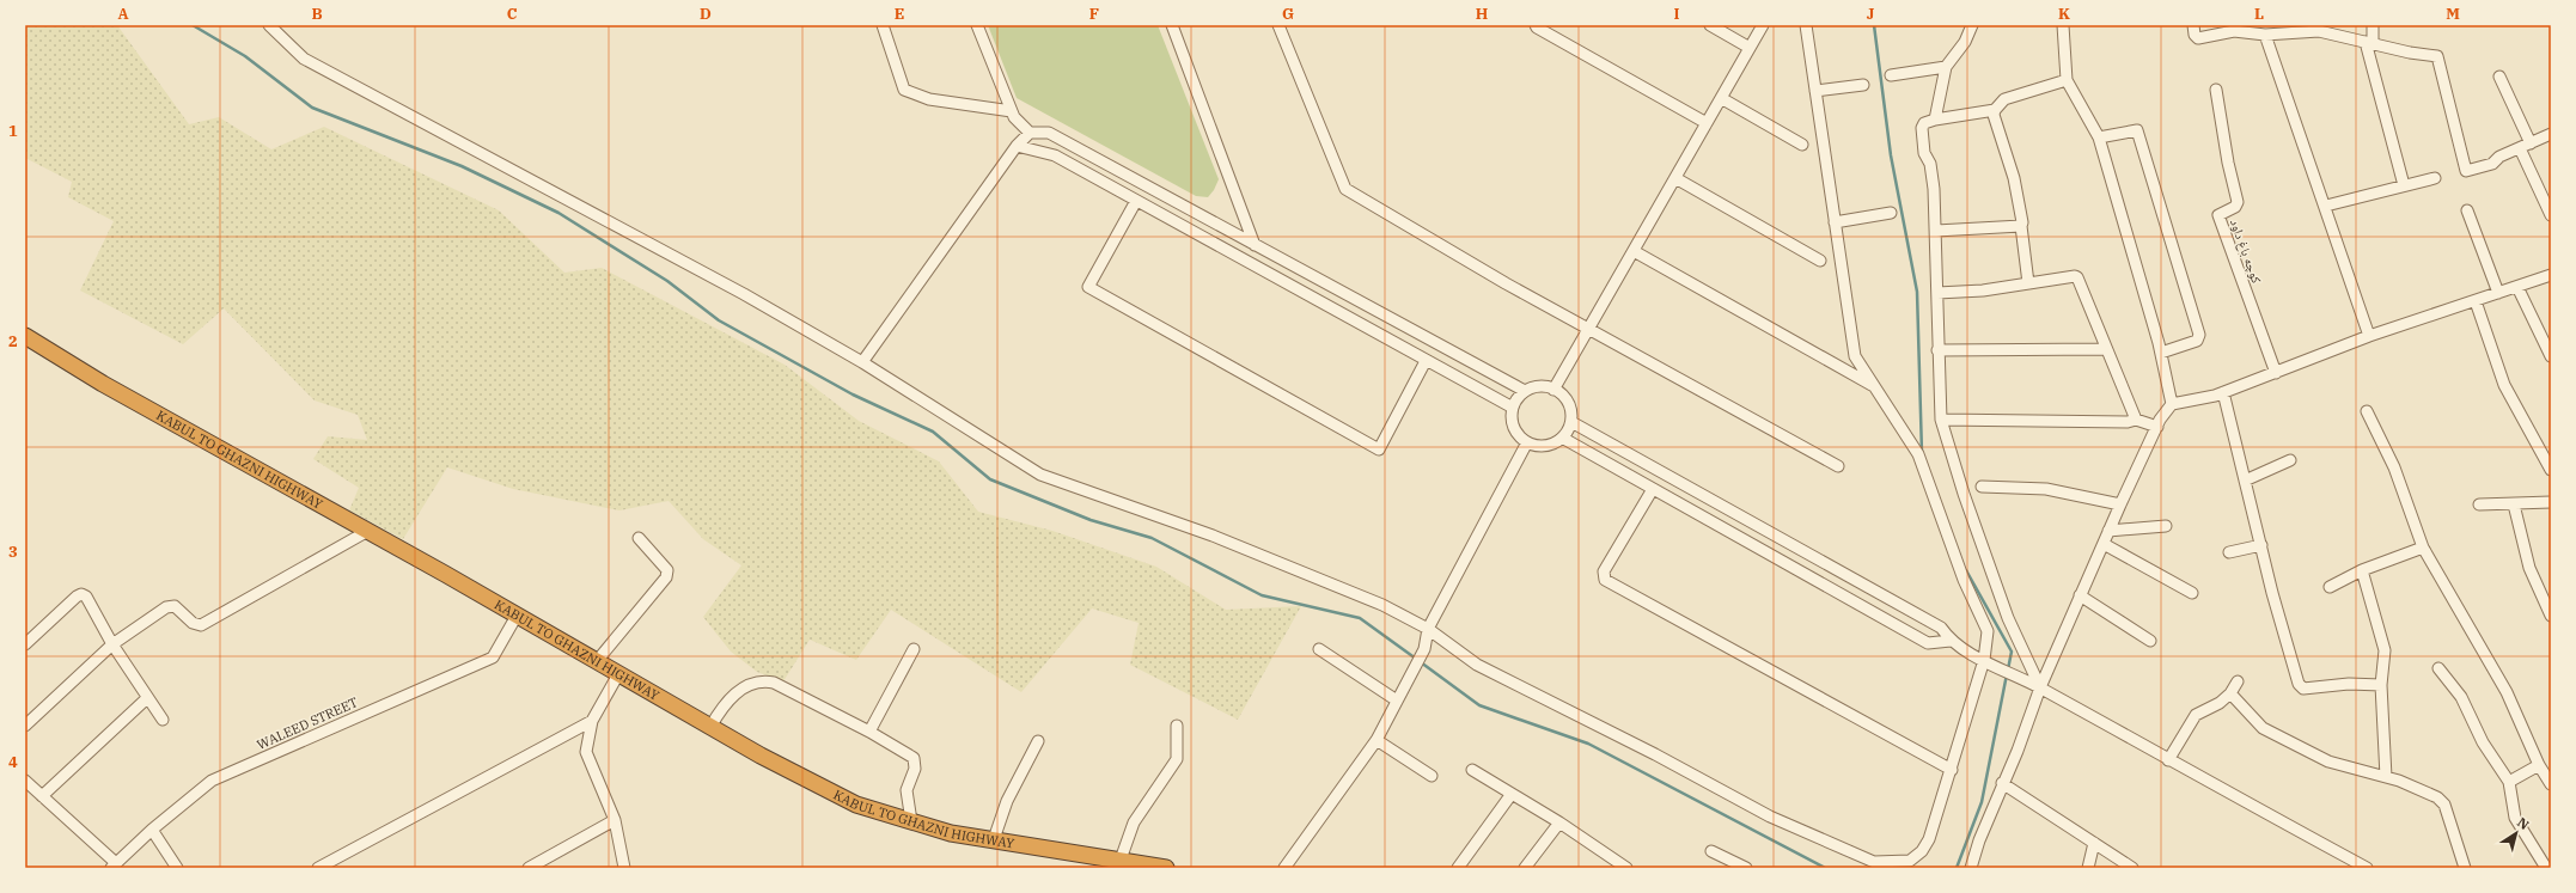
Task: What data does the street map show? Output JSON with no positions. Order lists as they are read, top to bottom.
{
  "streets": {
    "highway": ["KABUL TO GHAZNI HIGHWAY"],
    "street": ["کوچه باغ داود", "WALEED STREET"]
  },
  "crossings": [
    ["KABUL TO GHAZNI HIGHWAY", "WALEED STREET"]
  ],
  "north": "top right",
  "grid": {
    "columns": [
      "A",
      "B",
      "C",
      "D",
      "E",
      "F",
      "G",
      "H",
      "I",
      "J",
      "K",
      "L",
      "M"
    ],
    "rows": [
      "1",
      "2",
      "3",
      "4"
    ]
  }
}
